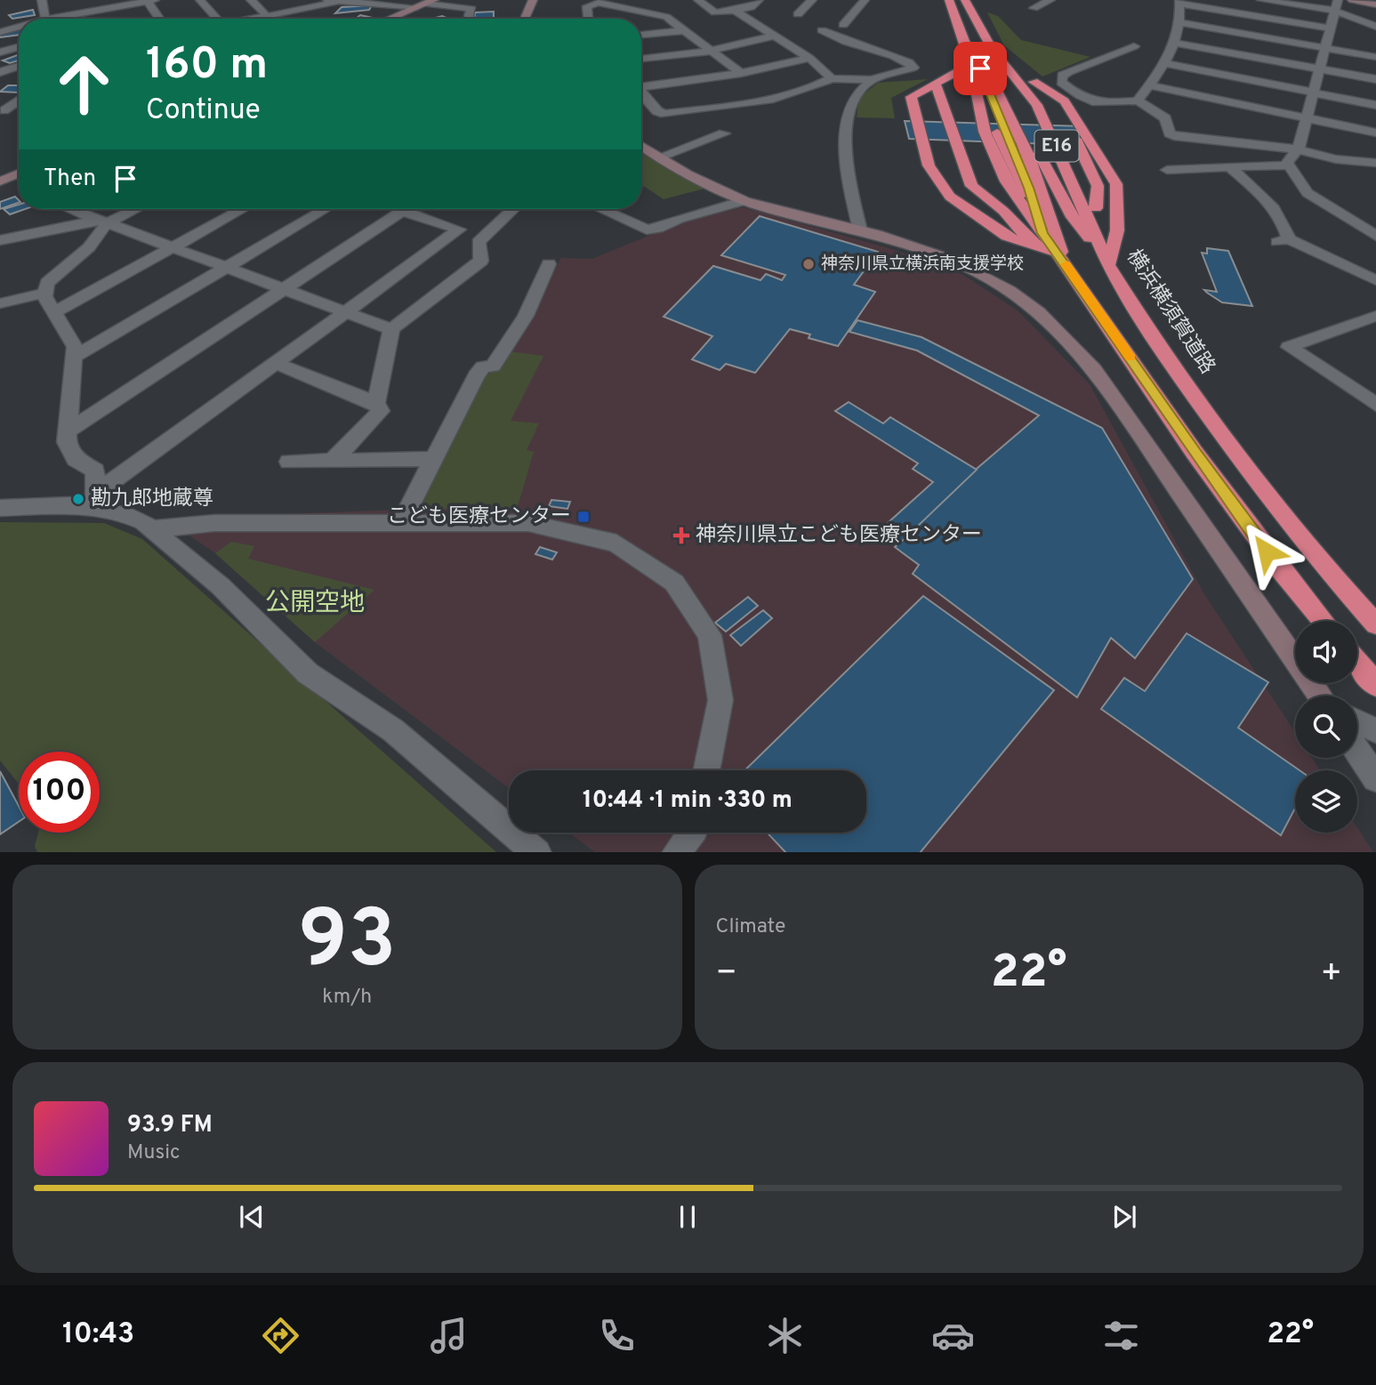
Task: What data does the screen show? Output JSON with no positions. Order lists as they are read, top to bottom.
{
  "streets": {
    "highway": ["横浜横須賀道路"]
  },
  "parks": ["公開空地"],
  "places": {
    "other": ["神奈川県立横浜南支援学校", "勘九郎地蔵尊"],
    "transit": ["こども医療センター"],
    "health": ["神奈川県立こども医療センター"]
  },
  "page": {
    "turn": ["160 m", "Continue"],
    "then": "Then",
    "limit": "100",
    "trip": "10:44 · 1 min · 330 m",
    "tile": [
      ["93", "km/h"],
      "Climate"
    ],
    "heat": ["−", "22°", "+"],
    "song": ["93.9 FM", "Music"],
    "tabs": ["10:43", "22°"]
  }
}
